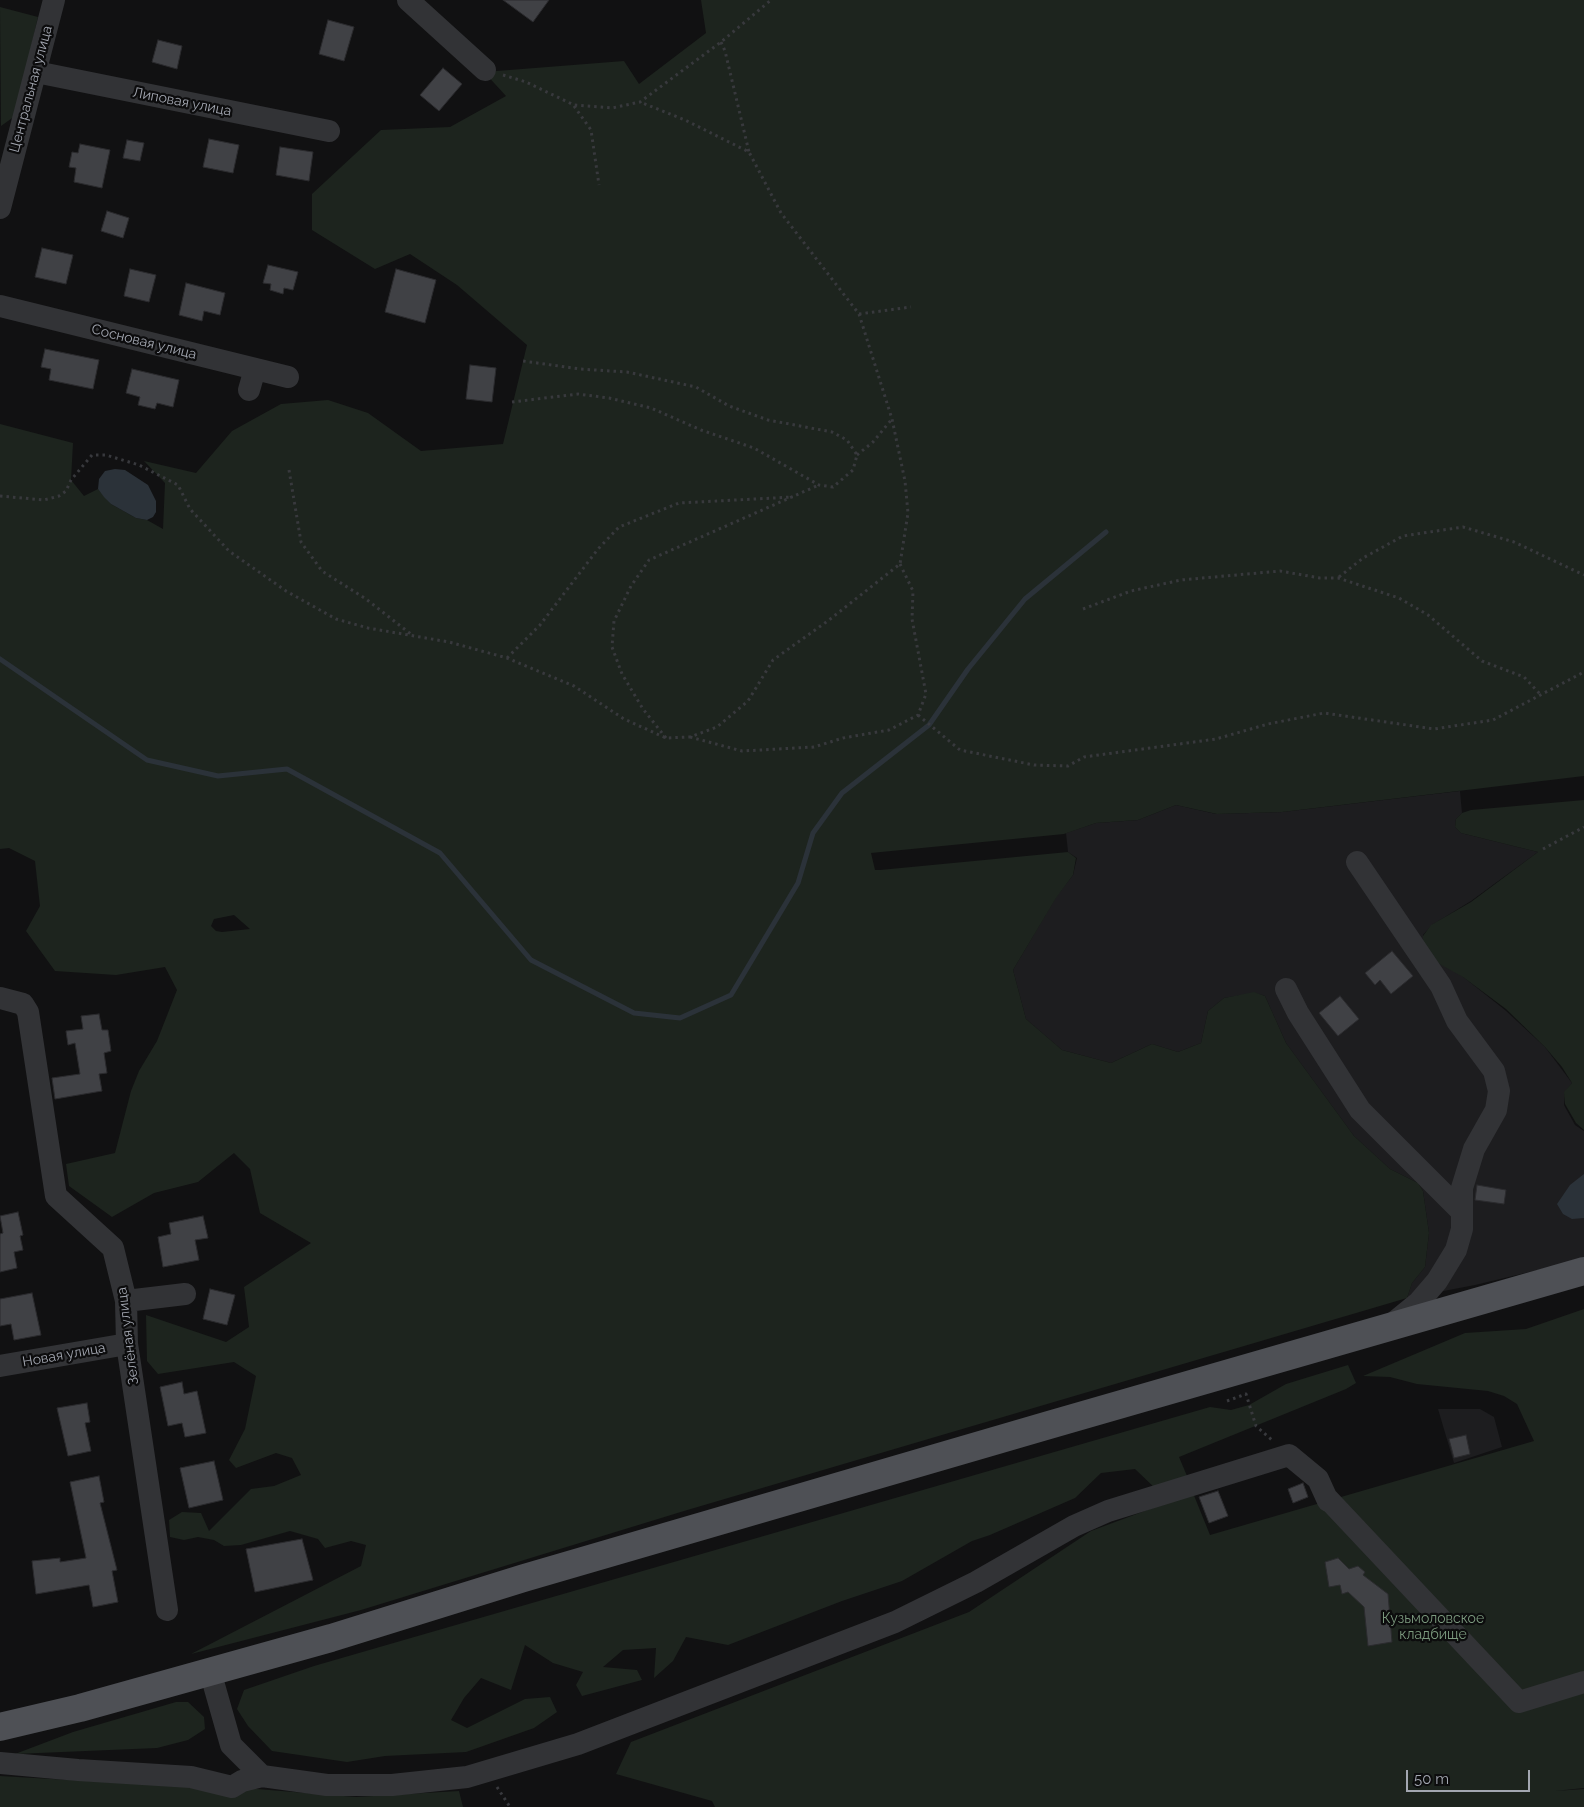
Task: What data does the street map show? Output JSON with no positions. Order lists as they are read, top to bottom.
{
  "streets": {
    "street": [
      "Центральная улица",
      "Липовая улица",
      "Сосновая улица",
      "Зелёная улица",
      "Новая улица"
    ]
  },
  "crossings": [
    ["Центральная улица", "Липовая улица"],
    ["Зелёная улица", "Новая улица"]
  ],
  "parks": ["Кузьмоловское кладбище"],
  "scale_bar": "50 m"
}
